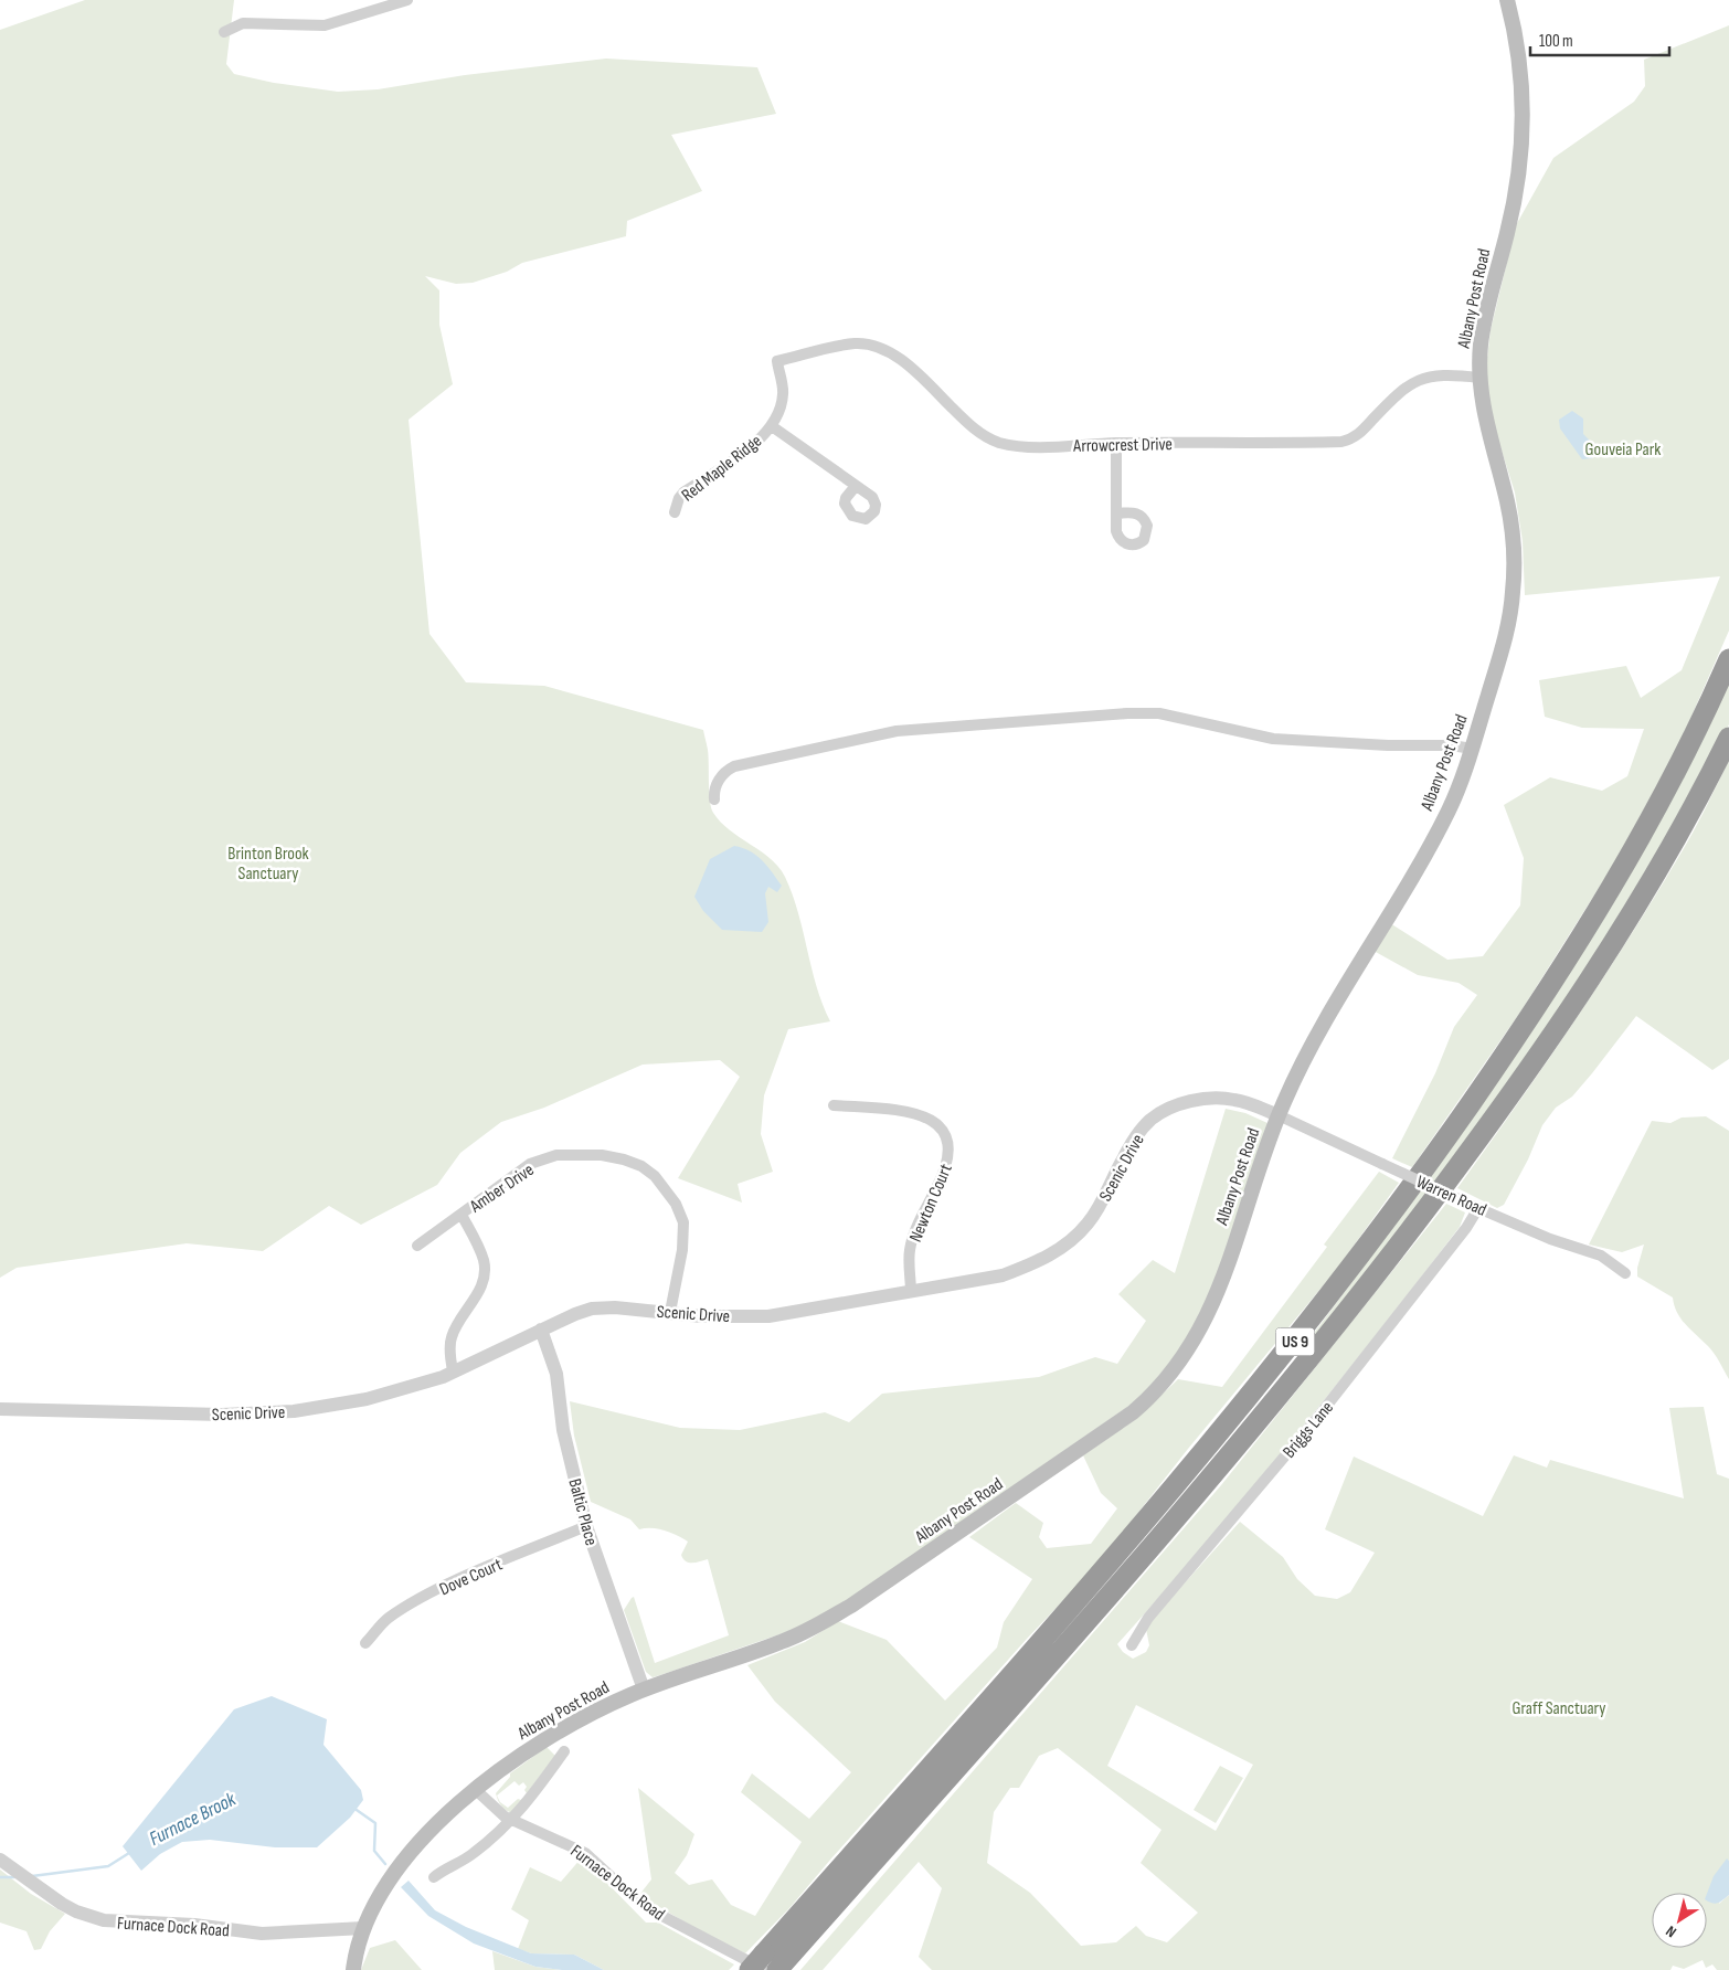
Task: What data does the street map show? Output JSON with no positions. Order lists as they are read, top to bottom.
{
  "streets": {
    "highway": ["US 9"],
    "main road": ["Albany Post Road"],
    "street": [
      "Arrowcrest Drive",
      "Red Maple Ridge",
      "Scenic Drive",
      "Amber Drive",
      "Warren Road",
      "Newton Court",
      "Briggs Lane",
      "Baltic Place",
      "Dove Court",
      "Furnace Dock Road"
    ]
  },
  "crossings": [
    ["Albany Post Road", "Arrowcrest Drive"],
    ["Albany Post Road", "Scenic Drive"],
    ["Albany Post Road", "Warren Road"],
    ["Albany Post Road", "Baltic Place"],
    ["Albany Post Road", "Furnace Dock Road"],
    ["Arrowcrest Drive", "Red Maple Ridge"],
    ["Scenic Drive", "Amber Drive"],
    ["Scenic Drive", "Warren Road"],
    ["Scenic Drive", "Newton Court"],
    ["Scenic Drive", "Baltic Place"],
    ["Warren Road", "Briggs Lane"],
    ["US 9", "Furnace Dock Road"],
    ["Baltic Place", "Dove Court"]
  ],
  "water": ["Furnace Brook"],
  "parks": ["Gouveia Park", "Brinton Brook Sanctuary", "Graff Sanctuary"],
  "scale_bar": "100 m",
  "north": "bottom left"
}
